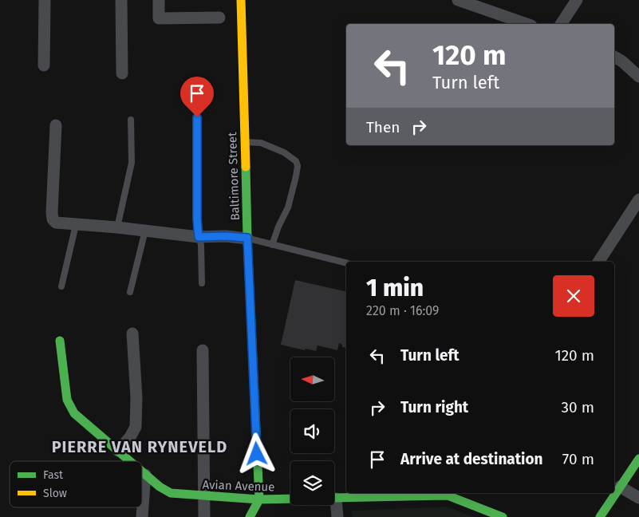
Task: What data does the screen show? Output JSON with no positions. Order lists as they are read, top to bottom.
{
  "streets": {
    "street": ["Baltimore Street", "Avian Avenue"]
  },
  "crossings": [
    ["Baltimore Street", "Avian Avenue"]
  ],
  "districts": ["PIERRE VAN RYNEVELD"],
  "legend": ["Fast", "Slow"],
  "north": "left",
  "page": {
    "turn": ["120 m", "Turn left"],
    "then": "Then",
    "heading": ["1 min", "220 m · 16:09"],
    "list": [
      {
        "name": "Turn left",
        "value": "120 m"
      },
      {
        "name": "Turn right",
        "value": "30 m"
      },
      {
        "name": "Arrive at destination",
        "value": "70 m"
      }
    ]
  }
}
